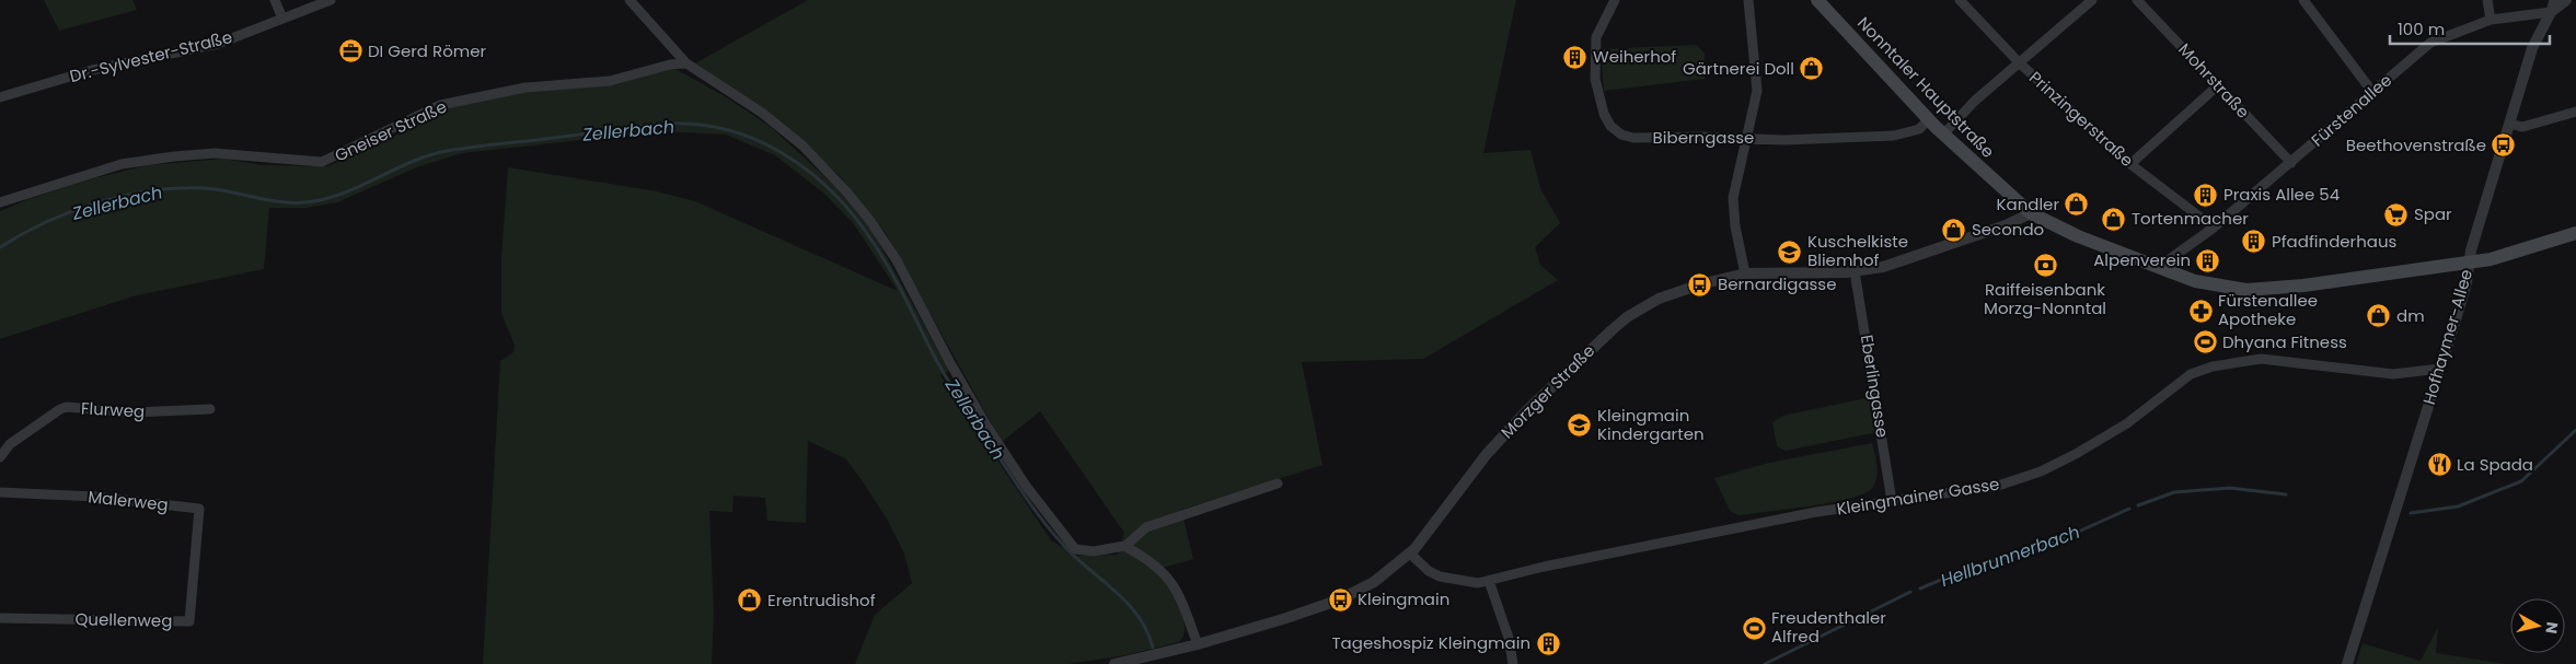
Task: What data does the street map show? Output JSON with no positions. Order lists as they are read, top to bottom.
{
  "streets": {
    "main road": ["Nonntaler Hauptstraße"],
    "street": [
      "Dr.-Sylvester-Straße",
      "Mohrstraße",
      "Fürstenallee",
      "Prinzingerstraße",
      "Gneiser Straße",
      "Biberngasse",
      "Hofhaymer-Allee",
      "Eberlingasse",
      "Morzger Straße",
      "Flurweg",
      "Kleingmainer Gasse",
      "Malerweg",
      "Quellenweg"
    ]
  },
  "crossings": [
    ["Mohrstraße", "Fürstenallee"],
    ["Nonntaler Hauptstraße", "Fürstenallee"],
    ["Nonntaler Hauptstraße", "Biberngasse"],
    ["Nonntaler Hauptstraße", "Hofhaymer-Allee"],
    ["Nonntaler Hauptstraße", "Morzger Straße"],
    ["Fürstenallee", "Prinzingerstraße"],
    ["Fürstenallee", "Hofhaymer-Allee"],
    ["Hofhaymer-Allee", "Kleingmainer Gasse"],
    ["Eberlingasse", "Morzger Straße"],
    ["Eberlingasse", "Kleingmainer Gasse"],
    ["Morzger Straße", "Kleingmainer Gasse"],
    ["Malerweg", "Quellenweg"]
  ],
  "water": ["Zellerbach", "Hellbrunnerbach"],
  "places": {
    "office": ["DI Gerd Römer"],
    "building": [
      "Weiherhof",
      "Praxis Allee 54",
      "Pfadfinderhaus",
      "Alpenverein",
      "Tageshospiz Kleingmain"
    ],
    "shop": [
      "Gärtnerei Doll",
      "Kandler",
      "Tortenmacher",
      "Secondo",
      "dm",
      "Erentrudishof"
    ],
    "bus stop": ["Beethovenstraße", "Bernardigasse", "Kleingmain"],
    "supermarket": ["Spar"],
    "school or university": ["Kuschelkiste Bliemhof", "Kleingmain Kindergarten"],
    "bank": ["Raiffeisenbank Morzg-Nonntal"],
    "pharmacy": ["Fürstenallee Apotheke"],
    "sports": ["Dhyana Fitness", "Freudenthaler Alfred"],
    "restaurant": ["La Spada"]
  },
  "scale_bar": "100 m",
  "north": "right"
}
